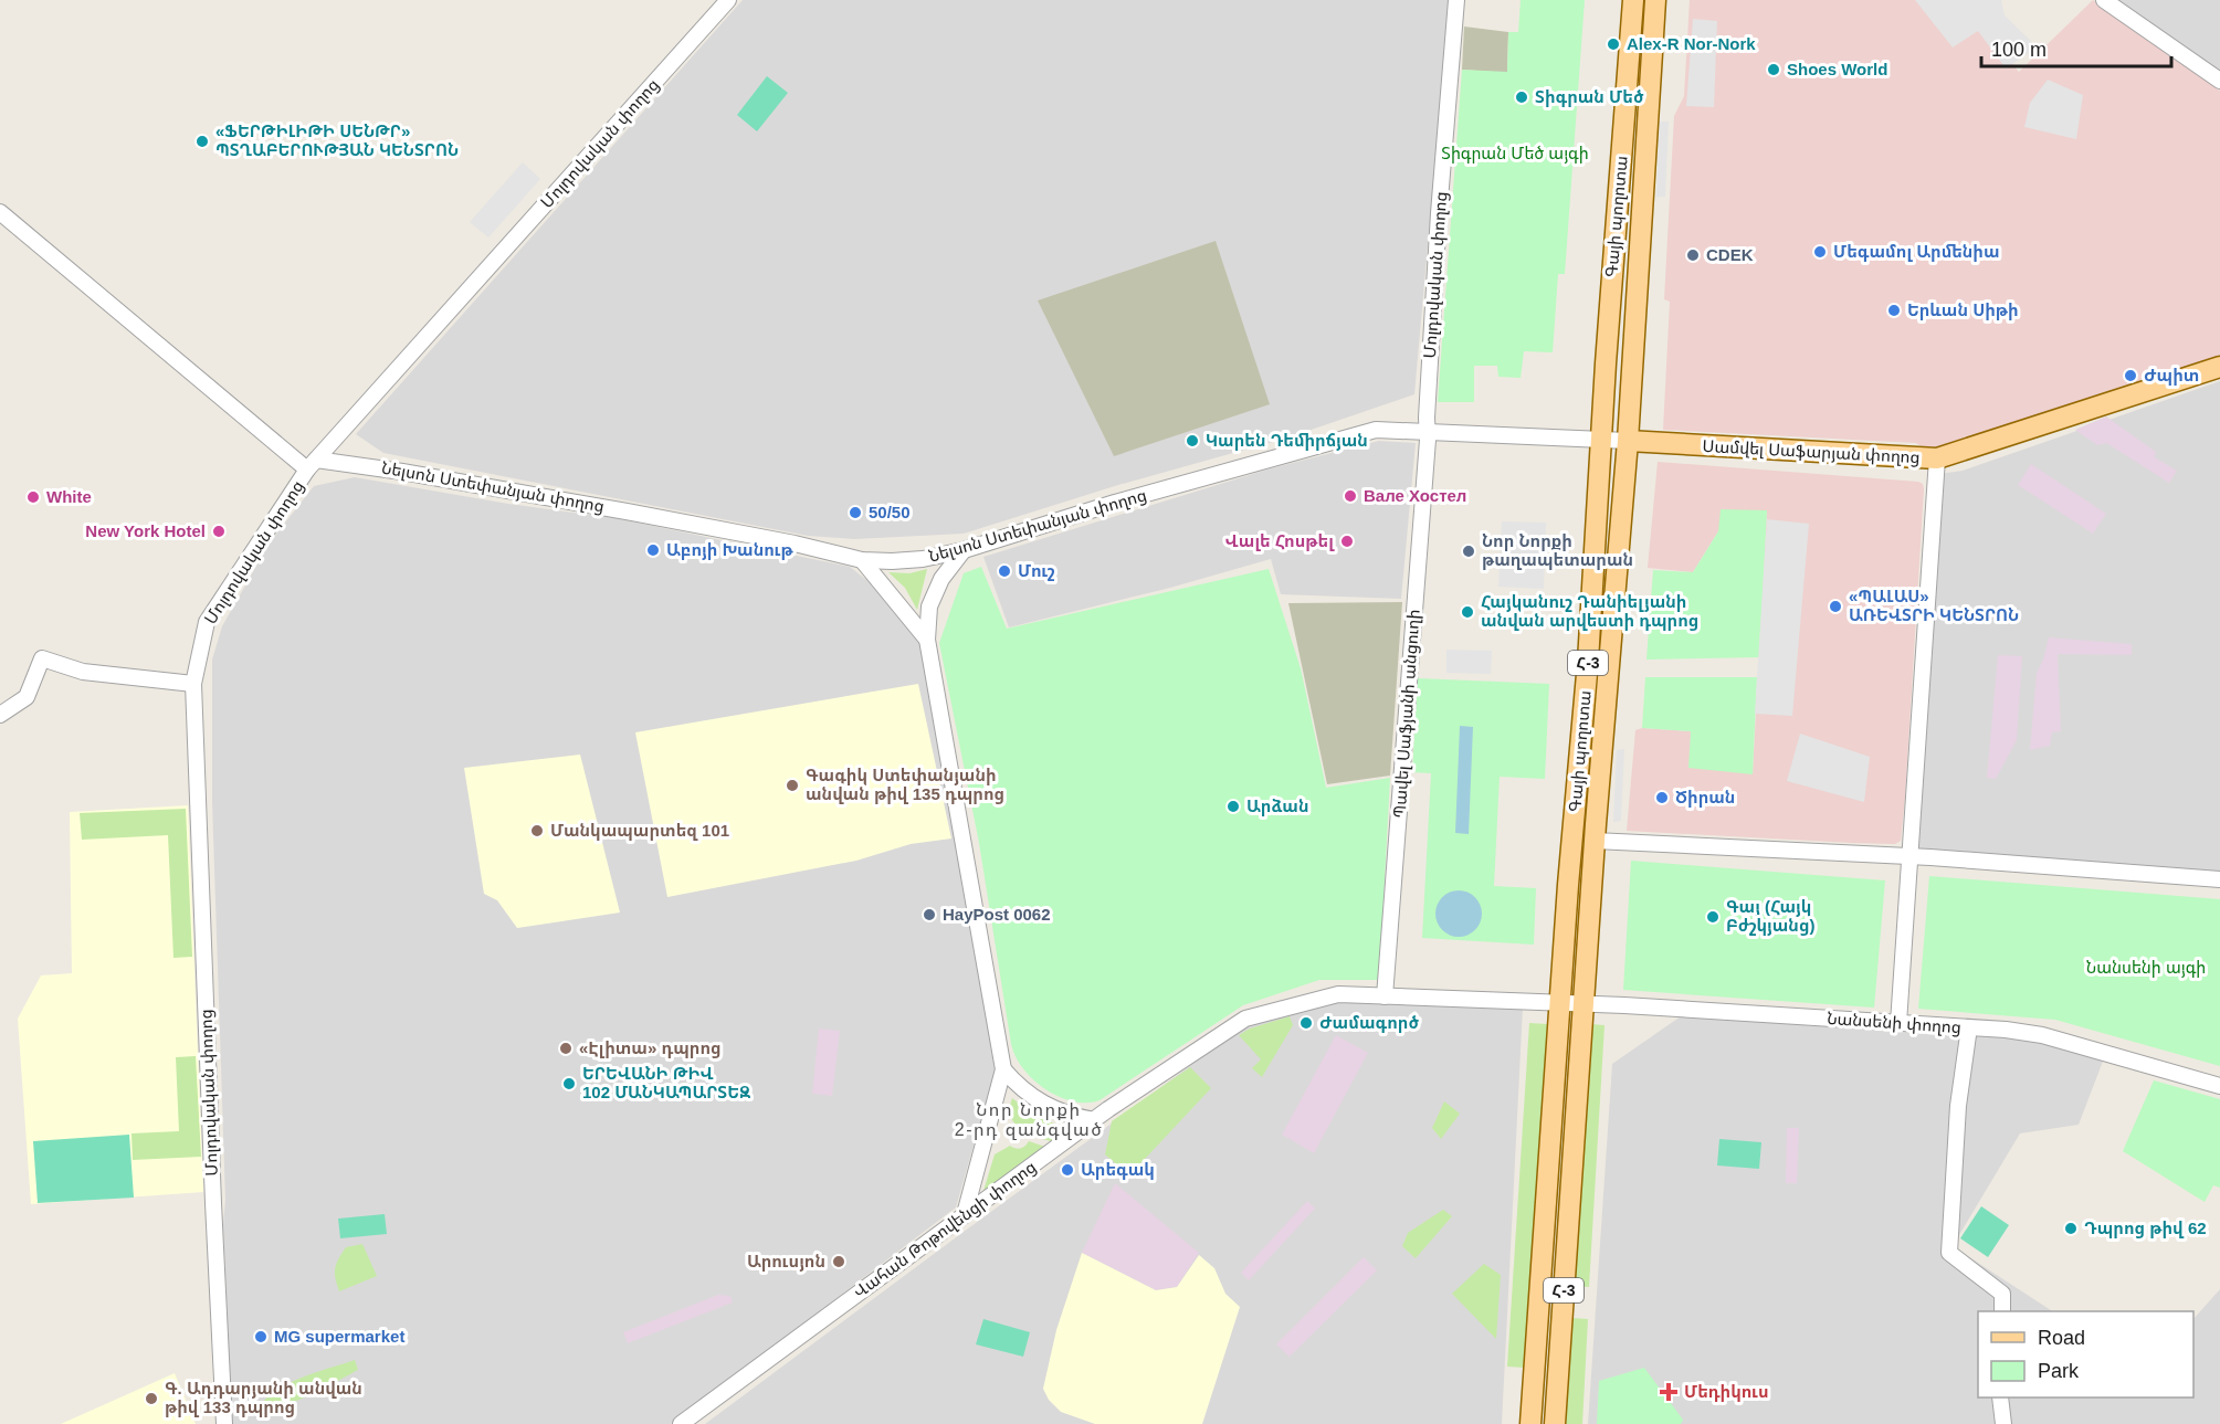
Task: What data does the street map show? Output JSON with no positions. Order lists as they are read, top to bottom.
{
  "streets": {
    "main road": ["Գայի պողոտա", "Սամվել Սաֆարյան փողոց", "Հ-3"],
    "street": [
      "Մոլդովական փողոց",
      "Նելսոն Ստեփանյան փողոց",
      "Պավել Սաֆյանի անցուղի",
      "Նանսենի փողոց",
      "Վահան Թոթովենցի փողոց"
    ]
  },
  "crossings": [
    ["Մոլդովական փողոց", "Նելսոն Ստեփանյան փողոց"],
    ["Մոլդովական փողոց", "Պավել Սաֆյանի անցուղի"],
    ["Գայի պողոտա", "Սամվել Սաֆարյան փողոց"],
    ["Գայի պողոտա", "Նելսոն Ստեփանյան փողոց"],
    ["Գայի պողոտա", "Նանսենի փողոց"],
    ["Գայի պողոտա", "Վահան Թոթովենցի փողոց"],
    ["Սամվել Սաֆարյան փողոց", "Նելսոն Ստեփանյան փողոց"],
    ["Նելսոն Ստեփանյան փողոց", "Պավել Սաֆյանի անցուղի"],
    ["Պավել Սաֆյանի անցուղի", "Վահան Թոթովենցի փողոց"],
    ["Նանսենի փողոց", "Վահան Թոթովենցի փողոց"]
  ],
  "districts": ["Նոր Նորքի 2-րդ զանգված"],
  "parks": ["Տիգրան Մեծ այգի", "Նանսենի այգի"],
  "places": {
    "other": [
      "Alex-R Nor-Nork",
      "Shoes World",
      "Տիգրան Մեծ",
      "«ՖԵՐԹԻԼԻԹԻ ՍԵՆԹՐ» ՊՏՂԱԲԵՐՈՒԹՅԱՆ ԿԵՆՏՐՈՆ",
      "Մեգամոլ Արմենիա",
      "CDEK",
      "Երևան Սիթի",
      "Ժպիտ",
      "Կարեն Դեմիրճյան",
      "Вале Хостел",
      "White",
      "50/50",
      "New York Hotel",
      "Վալե Հոսթել",
      "Աբոյի Խանութ",
      "Նոր Նորքի թաղապետարան",
      "Մուշ",
      "«ՊԱԼԱՍ» ԱՌԵՎՏՐԻ ԿԵՆՏՐՈՆ",
      "Հայկանուշ Դանիելյանի անվան արվեստի դպրոց",
      "Գագիկ Ստեփանյանի անվան թիվ 135 դպրոց",
      "Ծիրան",
      "Արձան",
      "Մանկապարտեզ 101",
      "HayPost 0062",
      "Գայ (Հայկ Բժշկյանց)",
      "Ժամագործ",
      "«Էլիտա» դպրոց",
      "ԵՐԵՎԱՆԻ ԹԻՎ 102 ՄԱՆԿԱՊԱՐՏԵԶ",
      "Արեգակ",
      "Դպրոց թիվ 62",
      "Արուսյոն",
      "MG supermarket",
      "Գ. Ադդարյանի անվան թիվ 133 դպրոց"
    ],
    "health": ["Մեդիկուս"]
  },
  "legend": ["Road", "Park"],
  "scale_bar": "100 m"
}
